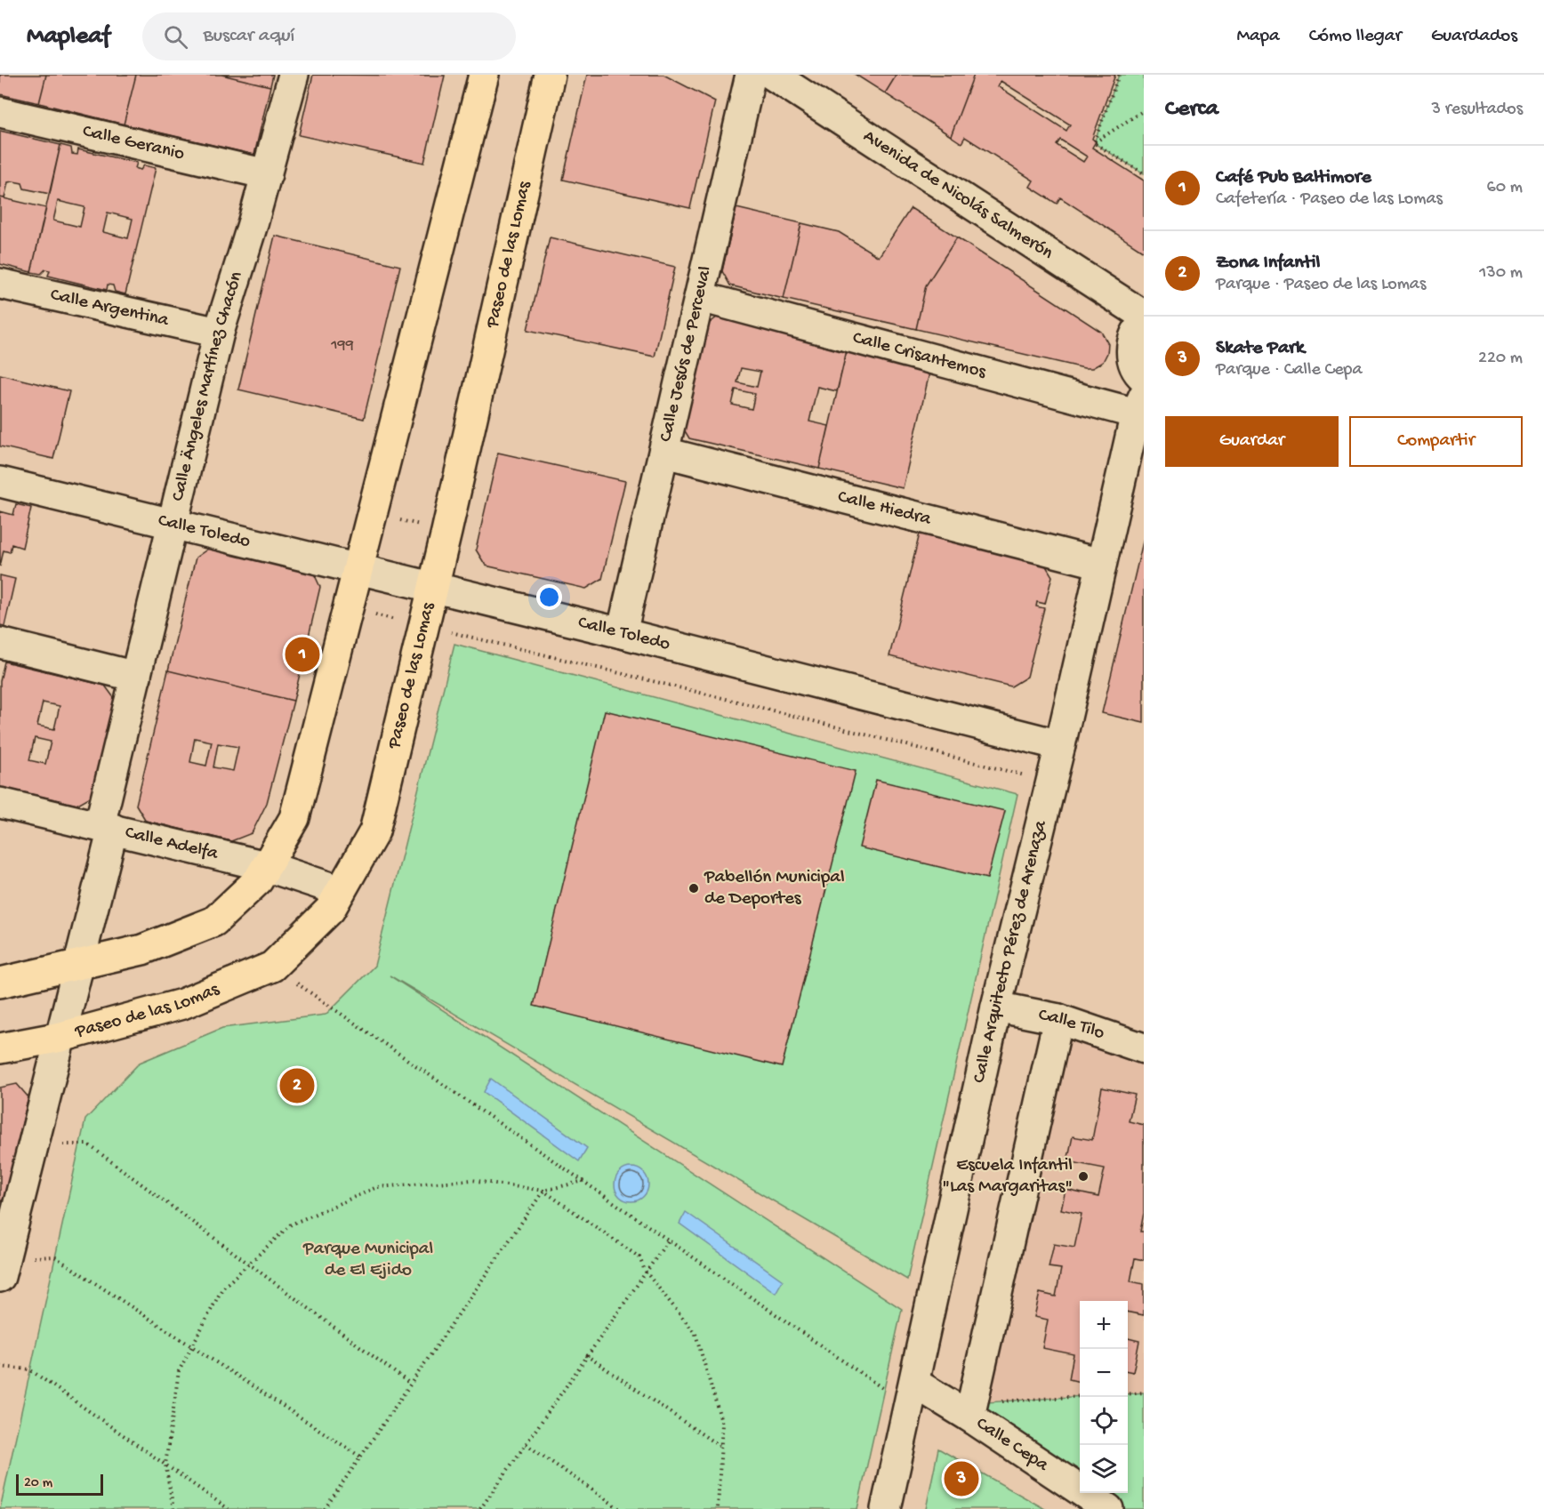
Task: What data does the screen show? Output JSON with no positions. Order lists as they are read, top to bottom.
{
  "streets": {
    "main road": ["Paseo de las Lomas"],
    "street": [
      "Calle Geranio",
      "Avenida de Nicolás Salmerón",
      "Calle Argentina",
      "Calle Jesús de Perceval",
      "Calle Crisantemos",
      "Calle Ängeles Martínez Chacón",
      "Calle Hiedra",
      "Calle Toledo",
      "Calle Adelfa",
      "Calle Arquitecto Pérez de Arenaza",
      "Calle Tilo",
      "Calle Cepa"
    ]
  },
  "crossings": [
    ["Calle Geranio", "Calle Ängeles Martínez Chacón"],
    ["Paseo de las Lomas", "Calle Ängeles Martínez Chacón"],
    ["Paseo de las Lomas", "Calle Toledo"],
    ["Paseo de las Lomas", "Calle Adelfa"],
    ["Calle Argentina", "Calle Ängeles Martínez Chacón"],
    ["Calle Jesús de Perceval", "Calle Crisantemos"],
    ["Calle Jesús de Perceval", "Calle Hiedra"],
    ["Calle Jesús de Perceval", "Calle Toledo"],
    ["Calle Crisantemos", "Calle Arquitecto Pérez de Arenaza"],
    ["Calle Ängeles Martínez Chacón", "Calle Toledo"],
    ["Calle Ängeles Martínez Chacón", "Calle Adelfa"],
    ["Calle Hiedra", "Calle Arquitecto Pérez de Arenaza"],
    ["Calle Toledo", "Calle Arquitecto Pérez de Arenaza"],
    ["Calle Arquitecto Pérez de Arenaza", "Calle Tilo"],
    ["Calle Arquitecto Pérez de Arenaza", "Calle Cepa"]
  ],
  "parks": ["Parque Municipal de El Ejido"],
  "places": ["Pabellón Municipal de Deportes", "Escuela Infantil \"Las Margaritas\""],
  "house_numbers": ["199"],
  "scale_bar": "20 m",
  "page": {
    "header": "Mapleaf",
    "search": "Buscar aquí",
    "nav": ["Mapa", "Cómo llegar", "Guardados"],
    "heading": ["Cerca", "3 resultados"],
    "list": [
      {
        "mark": "1",
        "name": "Café Pub Baltimore",
        "note": "Cafetería · Paseo de las Lomas",
        "value": "60 m"
      },
      {
        "mark": "2",
        "name": "Zona Infantil",
        "note": "Parque · Paseo de las Lomas",
        "value": "130 m"
      },
      {
        "mark": "3",
        "name": "Skate Park",
        "note": "Parque · Calle Cepa",
        "value": "220 m"
      }
    ],
    "buttons": ["Guardar", "Compartir"],
    "pins": ["1", "2", "3"],
    "map_buttons": ["+", "−"],
    "scale": "20 m"
  }
}
